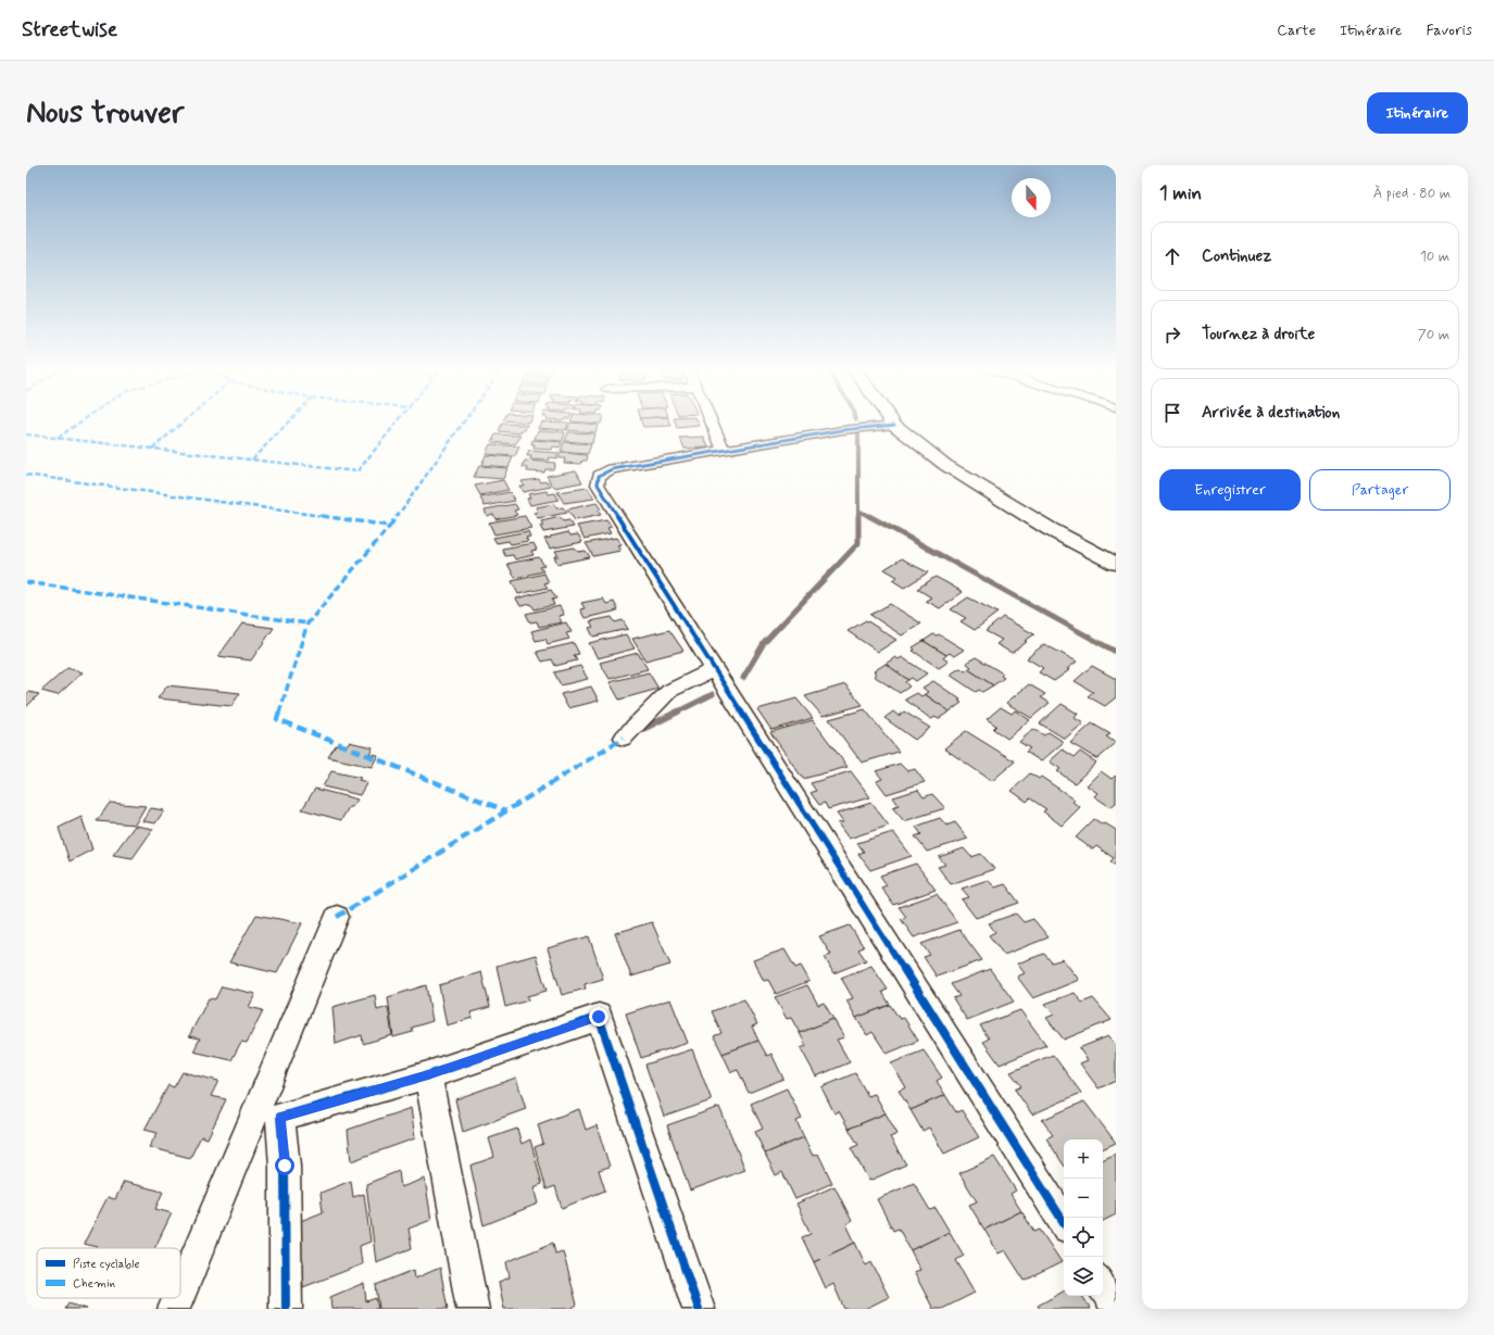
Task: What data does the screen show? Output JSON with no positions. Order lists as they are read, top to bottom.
{
  "legend": ["Piste cyclable", "Chemin"],
  "north": "bottom",
  "page": {
    "header": "Streetwise",
    "nav": ["Carte", "Itinéraire", "Favoris"],
    "buttons": [
      "Itinéraire",
      ["Enregistrer", "Partager"]
    ],
    "title": "Nous trouver",
    "heading": ["1 min", "À pied · 80 m"],
    "list": [
      ["Continuez", "10 m"],
      ["Tournez à droite", "70 m"],
      "Arrivée à destination"
    ],
    "map_buttons": ["+", "−"]
  }
}
